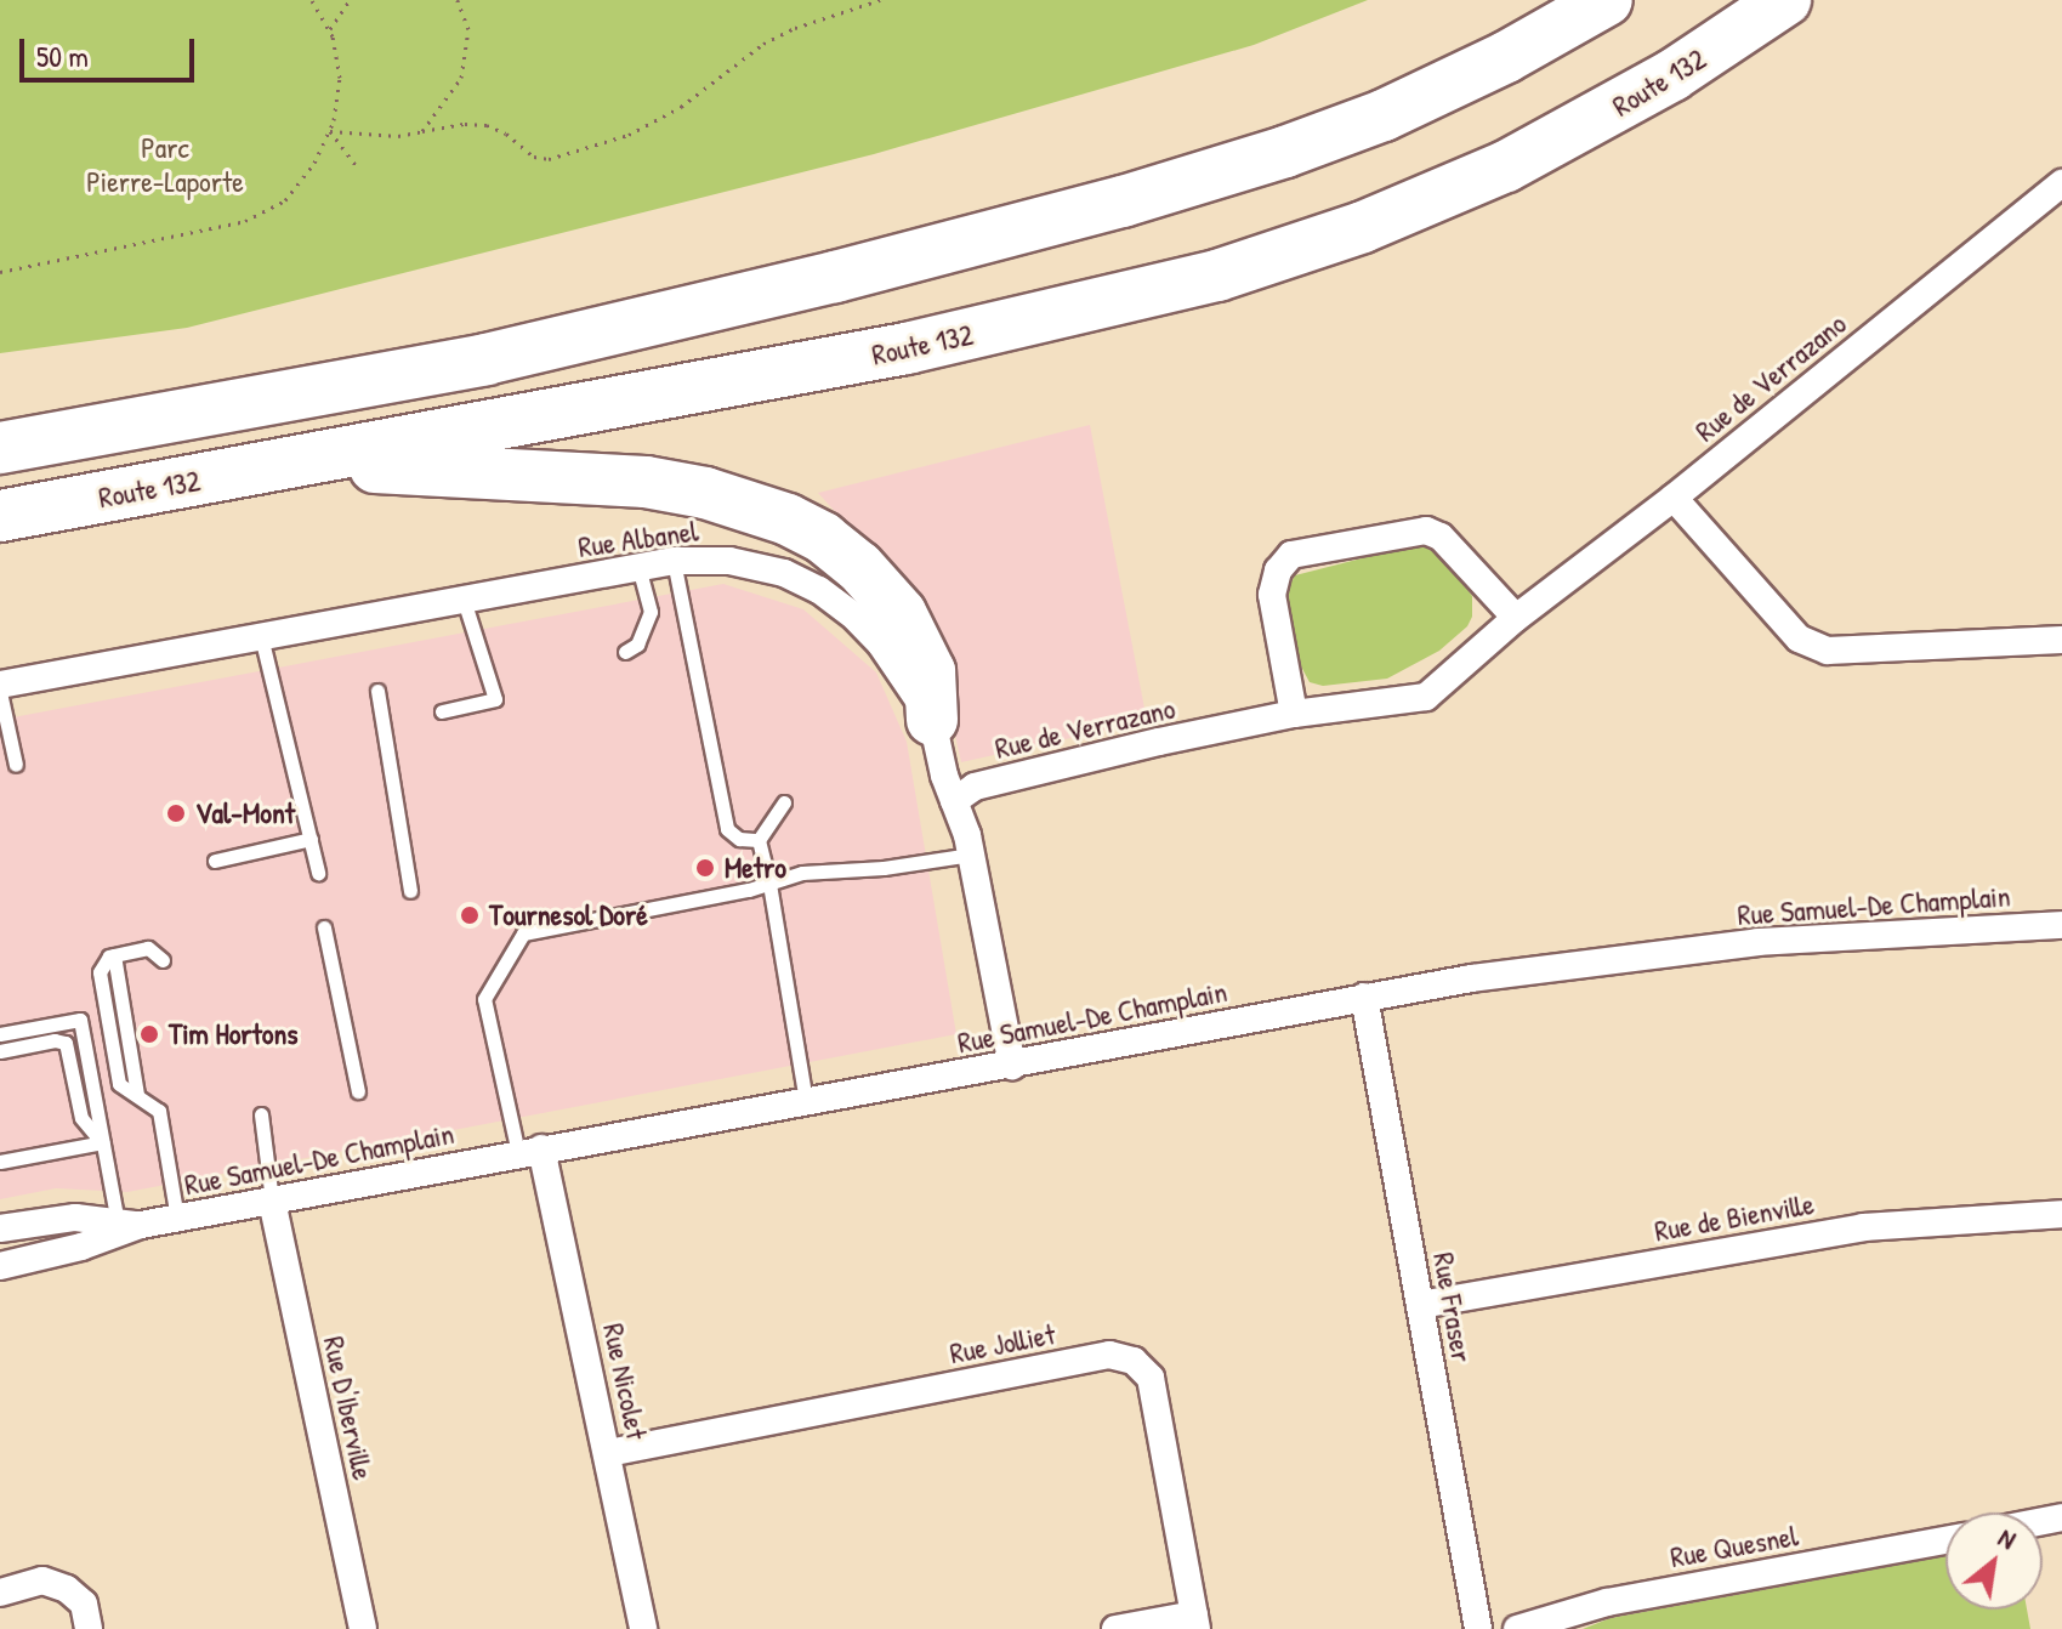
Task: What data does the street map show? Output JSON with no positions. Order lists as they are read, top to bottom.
{
  "streets": {
    "highway": ["Route 132"],
    "street": [
      "Rue de Verrazano",
      "Rue Albanel",
      "Rue Samuel-De Champlain",
      "Rue de Bienville",
      "Rue Fraser",
      "Rue Jolliet",
      "Rue Nicolet",
      "Rue D'Iberville",
      "Rue Quesnel"
    ]
  },
  "crossings": [
    ["Rue de Verrazano", "Rue Albanel"],
    ["Rue Albanel", "Rue Samuel-De Champlain"],
    ["Rue Samuel-De Champlain", "Rue Fraser"],
    ["Rue Samuel-De Champlain", "Rue Nicolet"],
    ["Rue Samuel-De Champlain", "Rue D'Iberville"],
    ["Rue de Bienville", "Rue Fraser"],
    ["Rue Jolliet", "Rue Nicolet"]
  ],
  "parks": ["Parc Pierre-Laporte"],
  "places": [
    "Val-Mont",
    "Metro",
    "Tournesol Doré",
    "Tim Hortons"
  ],
  "scale_bar": "50 m",
  "north": "top right"
}
